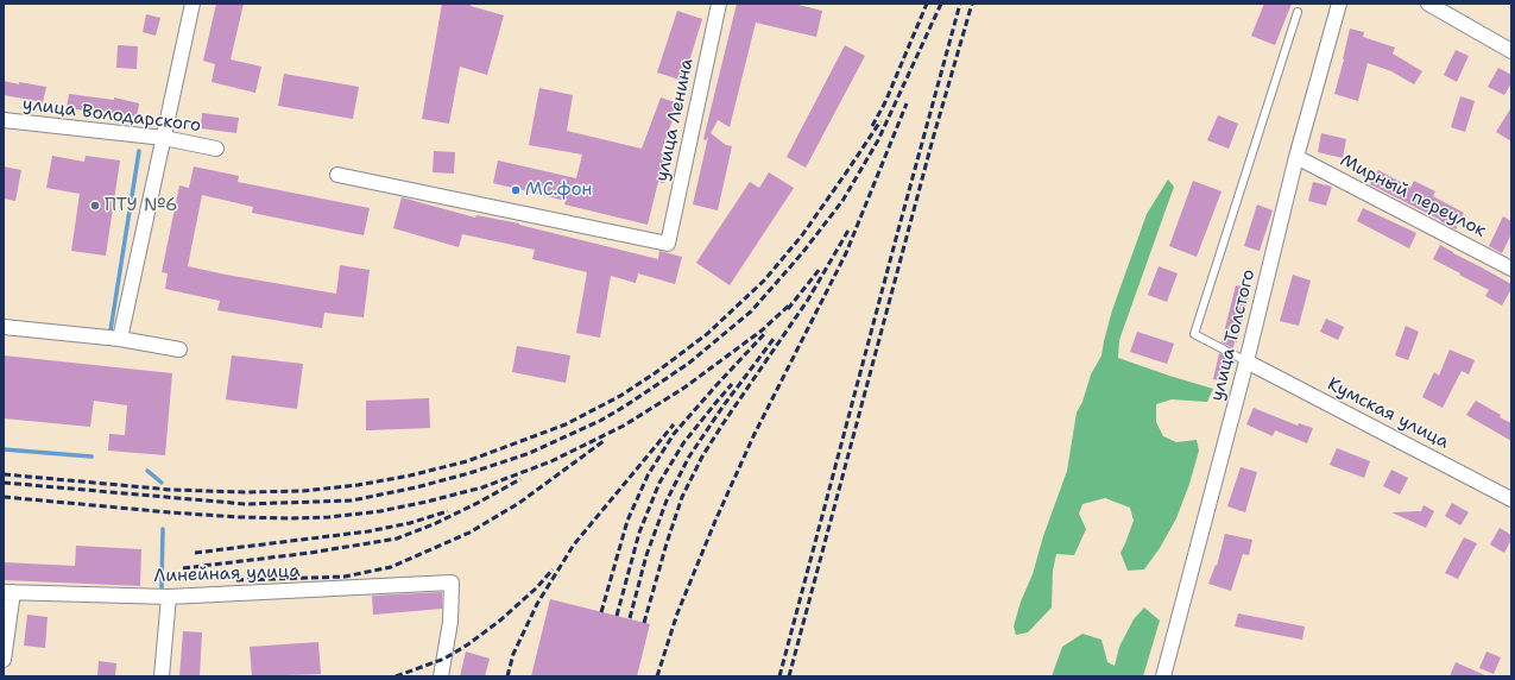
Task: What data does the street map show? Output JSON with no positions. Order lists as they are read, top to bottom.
{
  "streets": {
    "street": [
      "улица Володарского",
      "улица Ленина",
      "Мирный переулок",
      "улица Толстого",
      "Кумская улица",
      "Линейная улица"
    ]
  },
  "crossings": [
    ["Мирный переулок", "улица Толстого"],
    ["улица Толстого", "Кумская улица"]
  ],
  "places": ["МС.фон", "ПТУ №6"]
}
